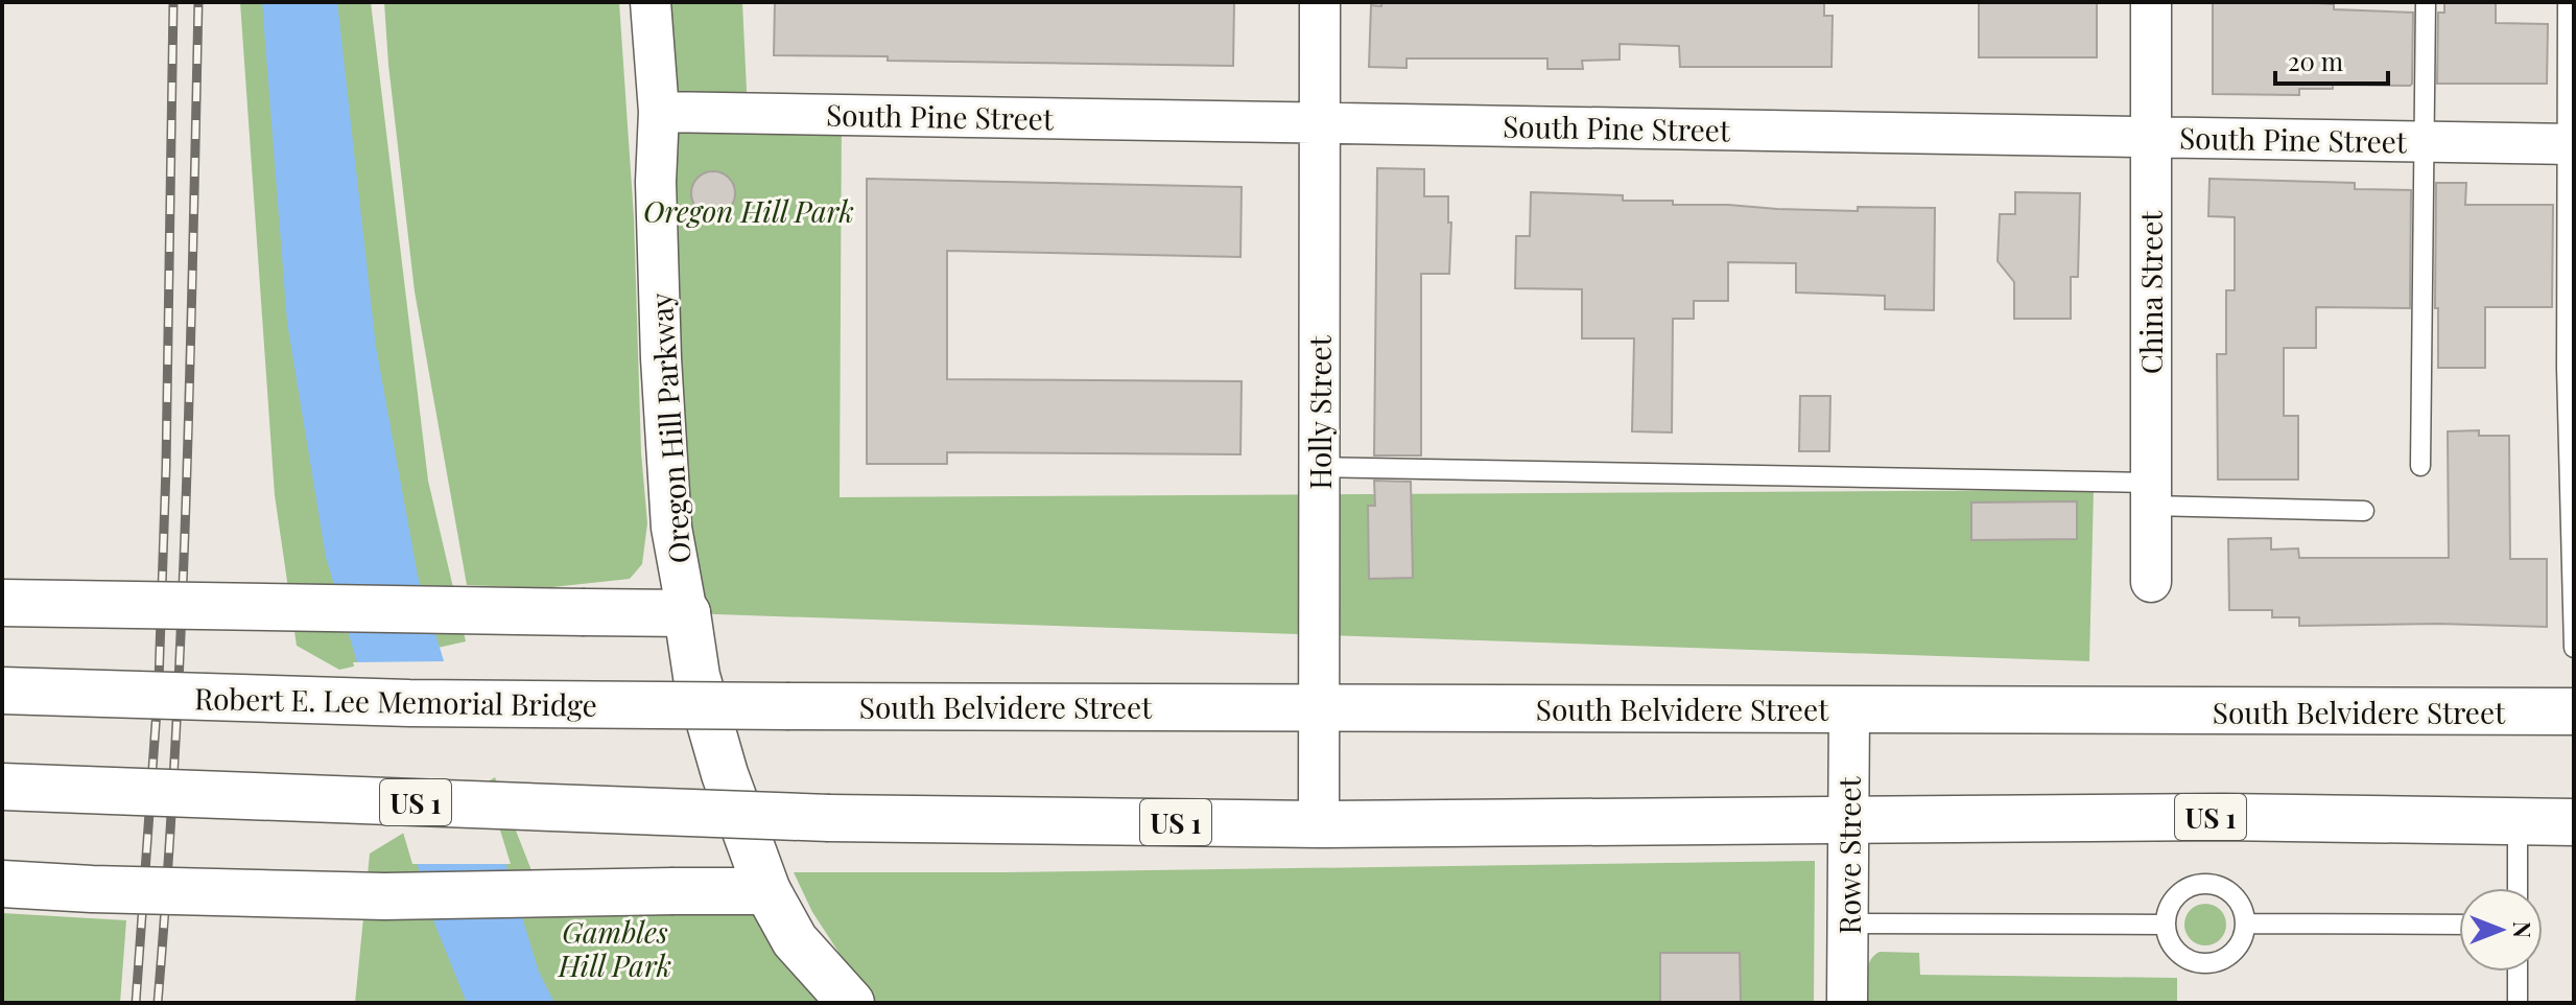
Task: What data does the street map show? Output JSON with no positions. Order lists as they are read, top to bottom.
{
  "streets": {
    "main road": [
      "Oregon Hill Parkway",
      "Robert E. Lee Memorial Bridge",
      "South Belvidere Street",
      "US 1"
    ],
    "street": [
      "South Pine Street",
      "China Street",
      "Holly Street",
      "Rowe Street"
    ]
  },
  "crossings": [
    ["South Pine Street", "China Street"],
    ["South Pine Street", "Holly Street"],
    ["South Pine Street", "Oregon Hill Parkway"],
    ["Holly Street", "South Belvidere Street"],
    ["Holly Street", "US 1"],
    ["Robert E. Lee Memorial Bridge", "South Belvidere Street"],
    ["South Belvidere Street", "Rowe Street"],
    ["US 1", "Rowe Street"]
  ],
  "parks": ["Oregon Hill Park", "Gambles Hill Park"],
  "scale_bar": "20 m",
  "north": "right"
}
